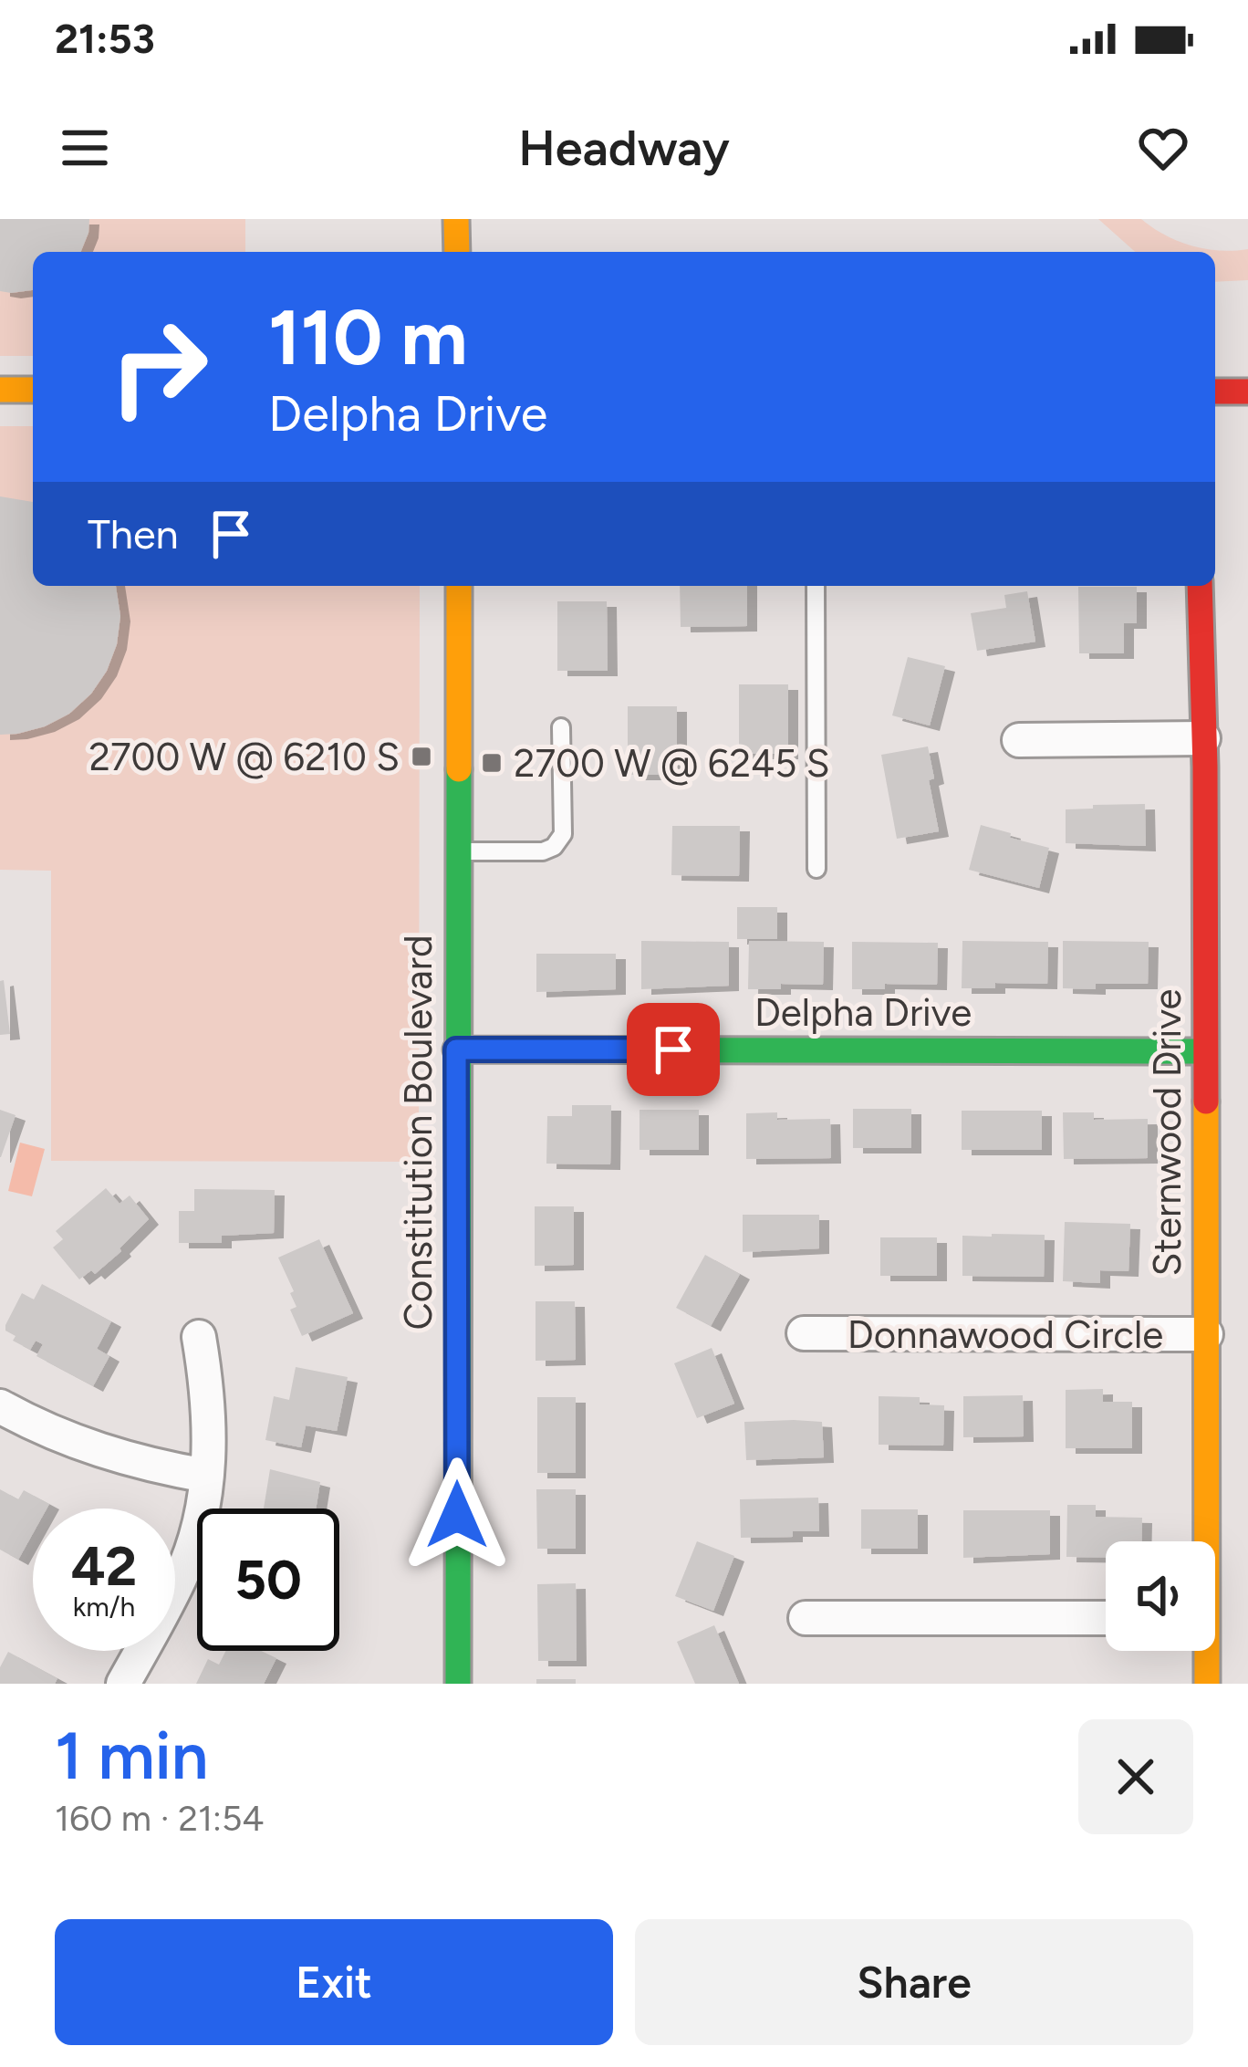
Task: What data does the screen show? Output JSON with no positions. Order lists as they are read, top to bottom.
{
  "streets": {
    "street": [
      "Delpha Drive",
      "Constitution Boulevard",
      "Sternwood Drive",
      "Donnawood Circle"
    ]
  },
  "crossings": [
    ["Delpha Drive", "Constitution Boulevard"],
    ["Delpha Drive", "Sternwood Drive"],
    ["Sternwood Drive", "Donnawood Circle"]
  ],
  "places": {
    "transit": ["2700 W @ 6210 S", "2700 W @ 6245 S"]
  },
  "page": {
    "status": "21:53",
    "header": "Headway",
    "turn": ["110 m", "Delpha Drive"],
    "then": "Then",
    "speed": "42 km/h",
    "limit": "50",
    "heading": ["1 min", "160 m · 21:54"],
    "buttons": ["Exit", "Share"]
  }
}
